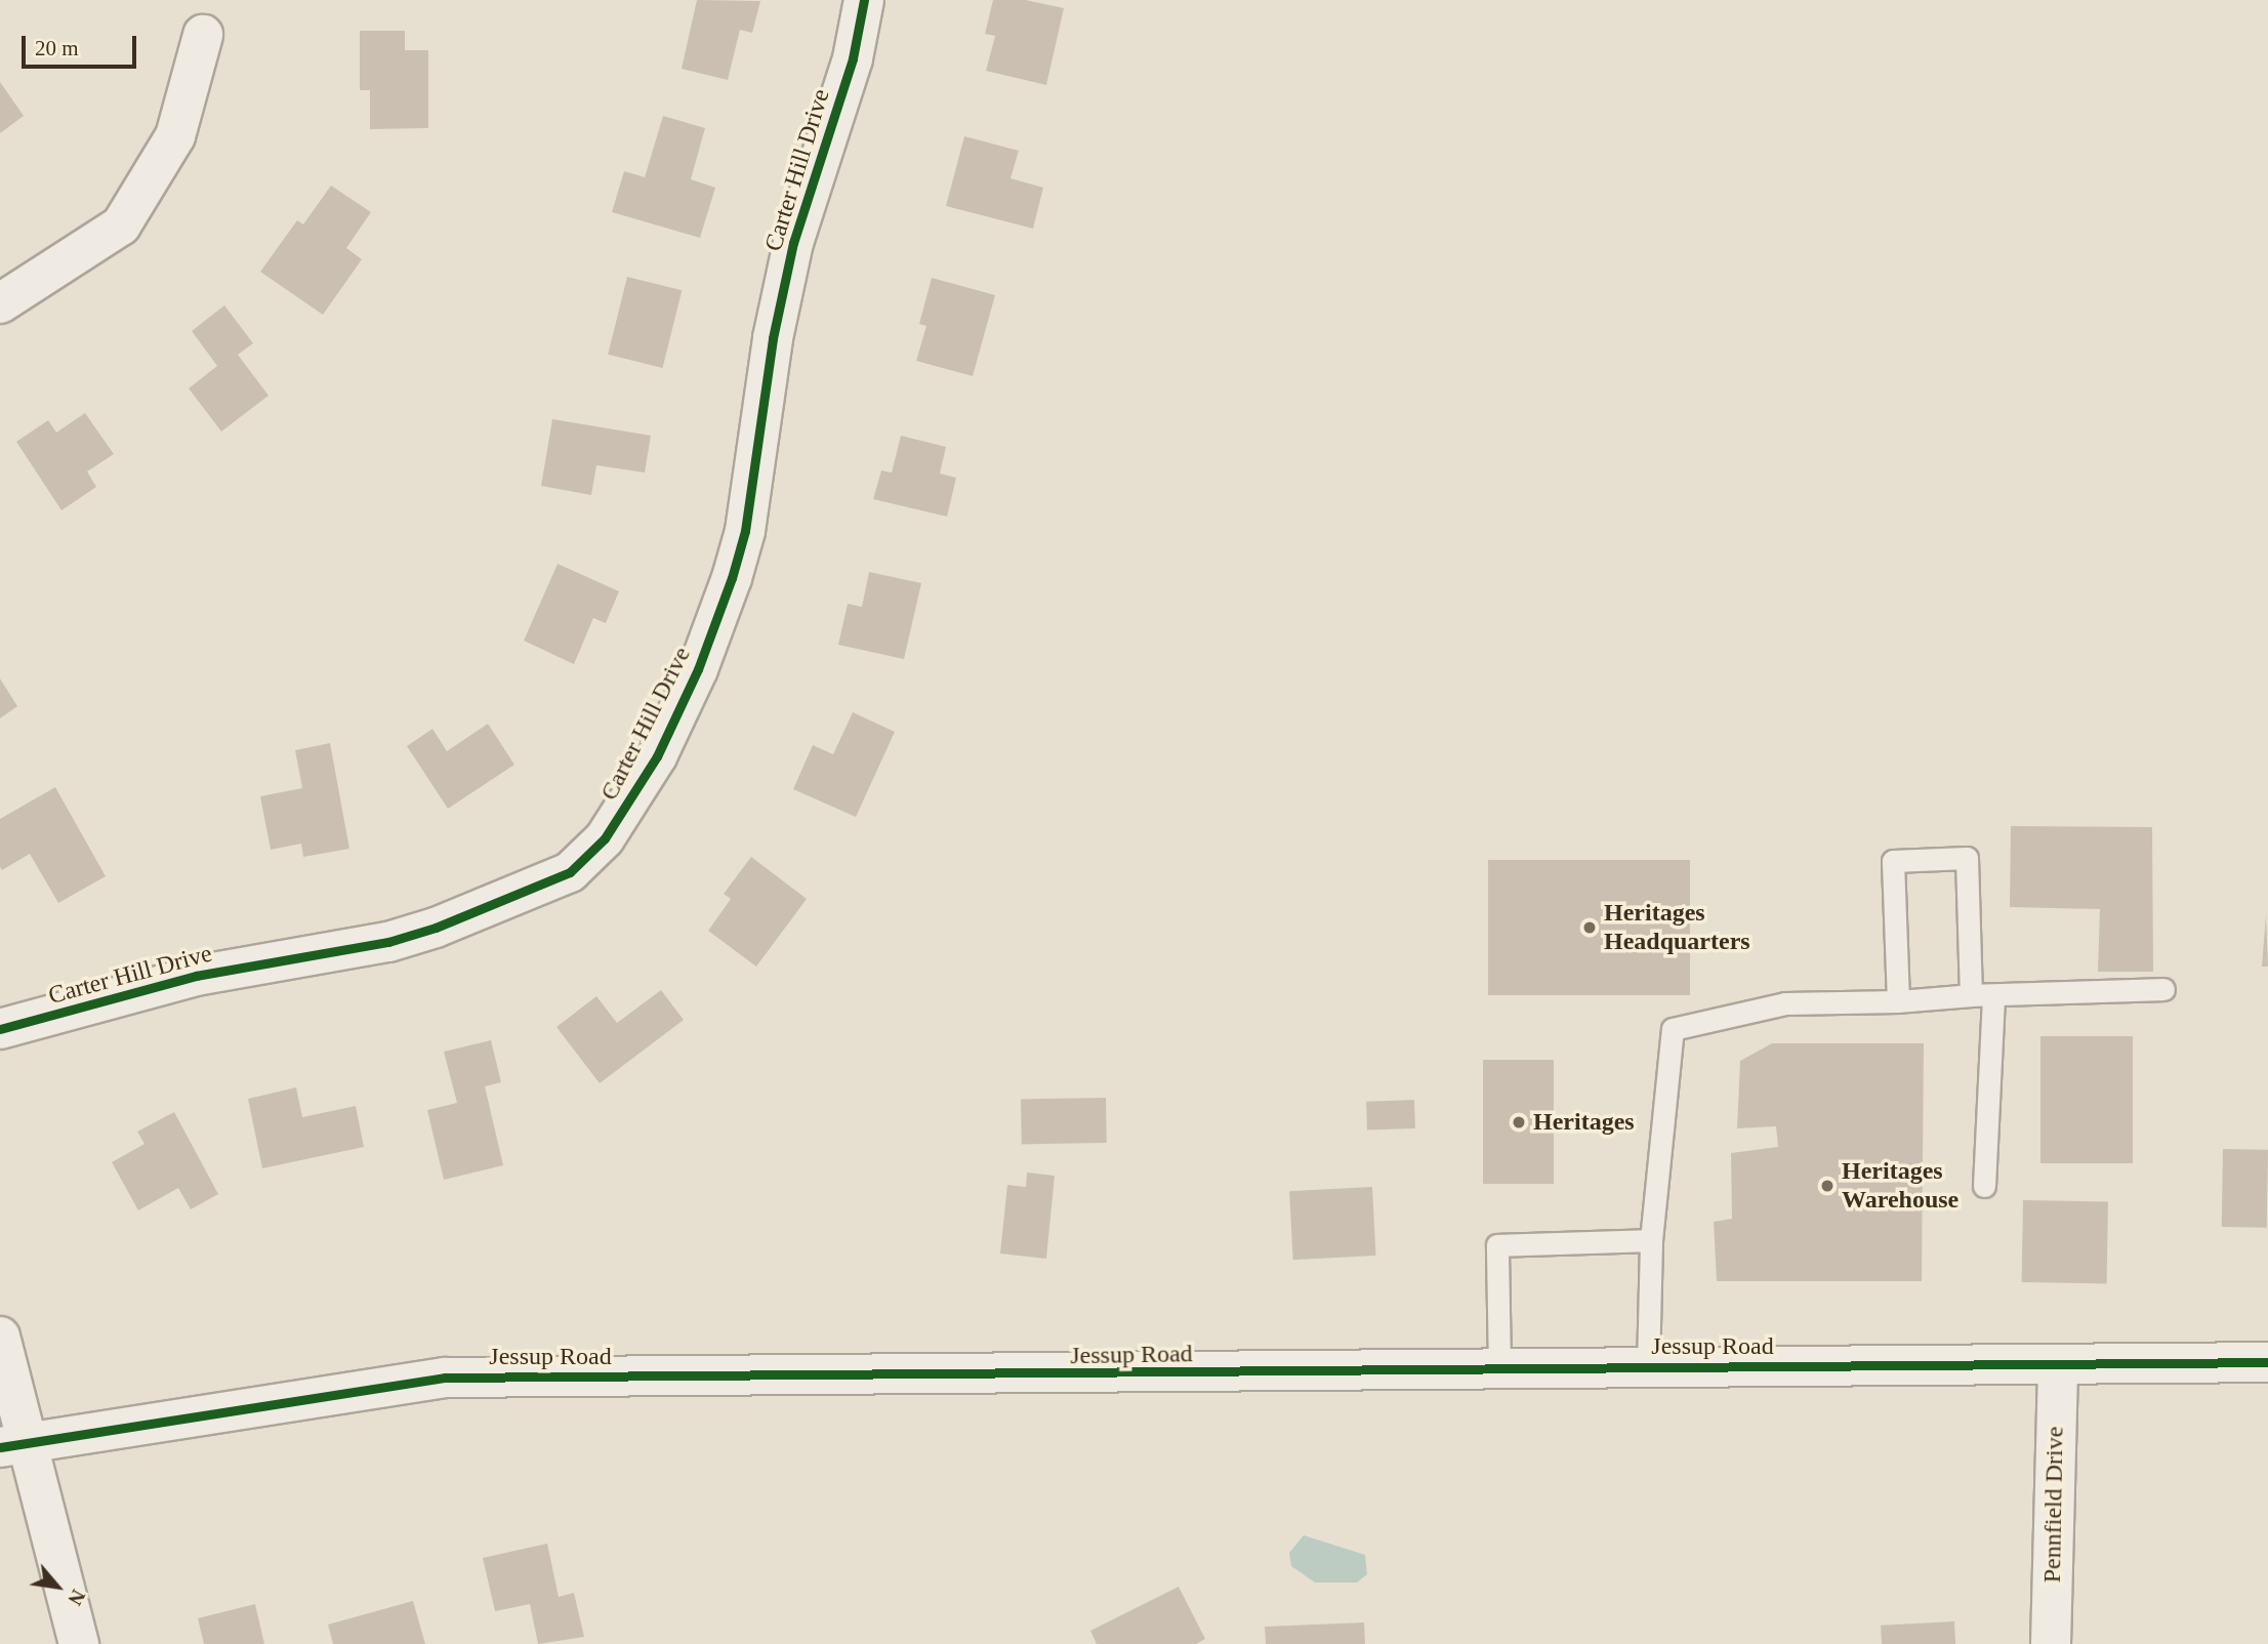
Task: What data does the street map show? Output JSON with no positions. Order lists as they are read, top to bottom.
{
  "streets": {
    "street": ["Carter Hill Drive", "Jessup Road", "Pennfield Drive"]
  },
  "crossings": [
    ["Jessup Road", "Pennfield Drive"]
  ],
  "places": ["Heritages Headquarters", "Heritages", "Heritages Warehouse"],
  "scale_bar": "20 m",
  "north": "bottom right"
}
